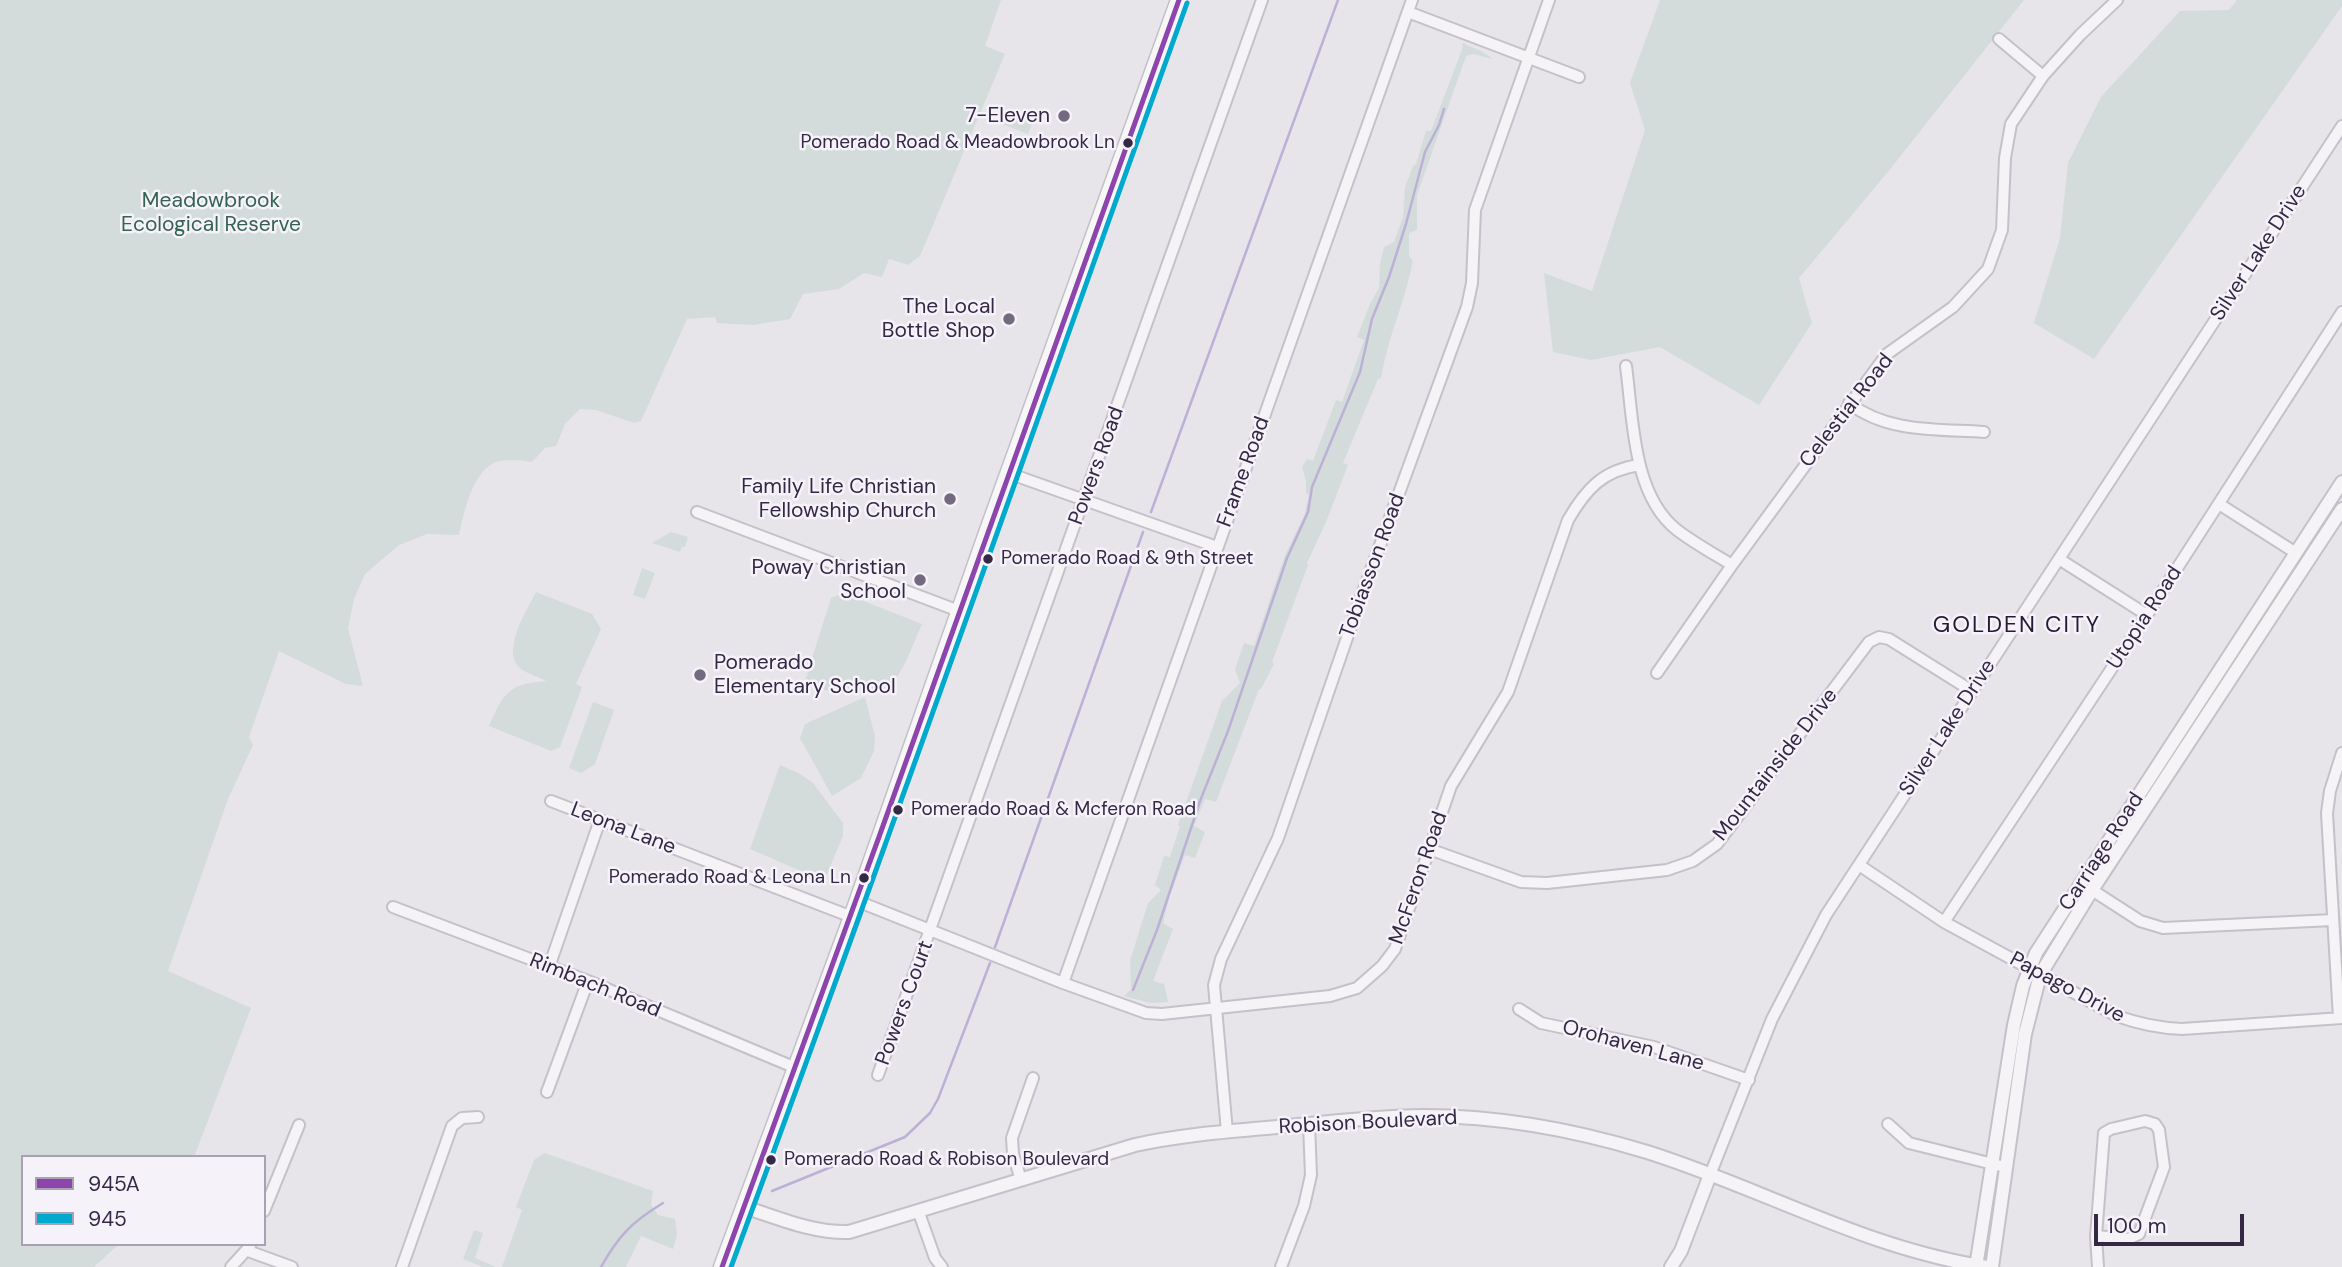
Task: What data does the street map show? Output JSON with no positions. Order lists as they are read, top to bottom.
{
  "streets": {
    "street": [
      "Silver Lake Drive",
      "Celestial Road",
      "Powers Road",
      "Frame Road",
      "Tobiasson Road",
      "Utopia Road",
      "Mountainside Drive",
      "Leona Lane",
      "Carriage Road",
      "McFeron Road",
      "Rimbach Road",
      "Papago Drive",
      "Powers Court",
      "Orohaven Lane",
      "Robison Boulevard"
    ]
  },
  "crossings": [
    ["Silver Lake Drive", "Mountainside Drive"],
    ["Silver Lake Drive", "Papago Drive"],
    ["Silver Lake Drive", "Orohaven Lane"],
    ["Silver Lake Drive", "Robison Boulevard"],
    ["Powers Road", "McFeron Road"],
    ["Powers Road", "Powers Court"],
    ["Frame Road", "McFeron Road"],
    ["Tobiasson Road", "McFeron Road"],
    ["Tobiasson Road", "Robison Boulevard"],
    ["Utopia Road", "Papago Drive"],
    ["Mountainside Drive", "McFeron Road"],
    ["Carriage Road", "Papago Drive"],
    ["Carriage Road", "Robison Boulevard"],
    ["McFeron Road", "Powers Court"]
  ],
  "districts": ["GOLDEN CITY"],
  "parks": ["Meadowbrook Ecological Reserve"],
  "places": [
    "7-Eleven",
    "Pomerado Road & Meadowbrook Ln",
    "The Local Bottle Shop",
    "Family Life Christian Fellowship Church",
    "Pomerado Road & 9th Street",
    "Poway Christian School",
    "Pomerado Elementary School",
    "Pomerado Road & Mcferon Road",
    "Pomerado Road & Leona Ln",
    "Pomerado Road & Robison Boulevard"
  ],
  "lines": ["transit line 945A", "transit line 945"],
  "legend": ["945A", "945"],
  "scale_bar": "100 m"
}
